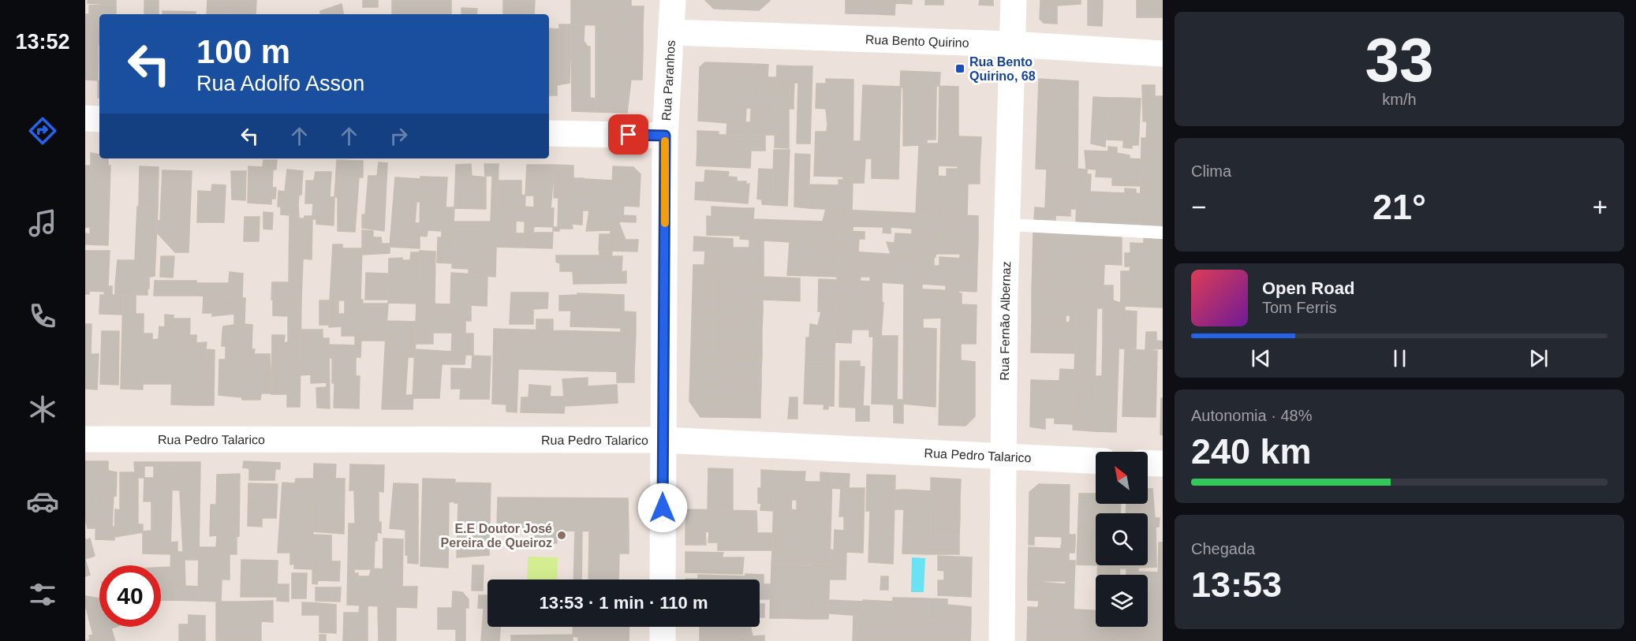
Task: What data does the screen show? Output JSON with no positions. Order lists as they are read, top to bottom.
{
  "streets": {
    "street": [
      "Rua Bento Quirino",
      "Rua Paranhos",
      "Rua Fernão Albernaz",
      "Rua Pedro Talarico"
    ]
  },
  "crossings": [
    ["Rua Bento Quirino", "Rua Paranhos"],
    ["Rua Bento Quirino", "Rua Fernão Albernaz"],
    ["Rua Paranhos", "Rua Pedro Talarico"],
    ["Rua Fernão Albernaz", "Rua Pedro Talarico"]
  ],
  "places": {
    "transit": ["Rua Bento Quirino, 68"],
    "other": ["E.E Doutor José Pereira de Queiroz"]
  },
  "north": "top left",
  "page": {
    "tabs": "13:52",
    "tile": [
      ["33", "km/h"],
      "Clima",
      ["Autonomia · 48%", "240 km"],
      ["Chegada", "13:53"]
    ],
    "turn": ["100 m", "Rua Adolfo Asson"],
    "heat": ["−", "21°", "+"],
    "song": ["Open Road", "Tom Ferris"],
    "limit": "40",
    "trip": "13:53 · 1 min · 110 m"
  }
}
